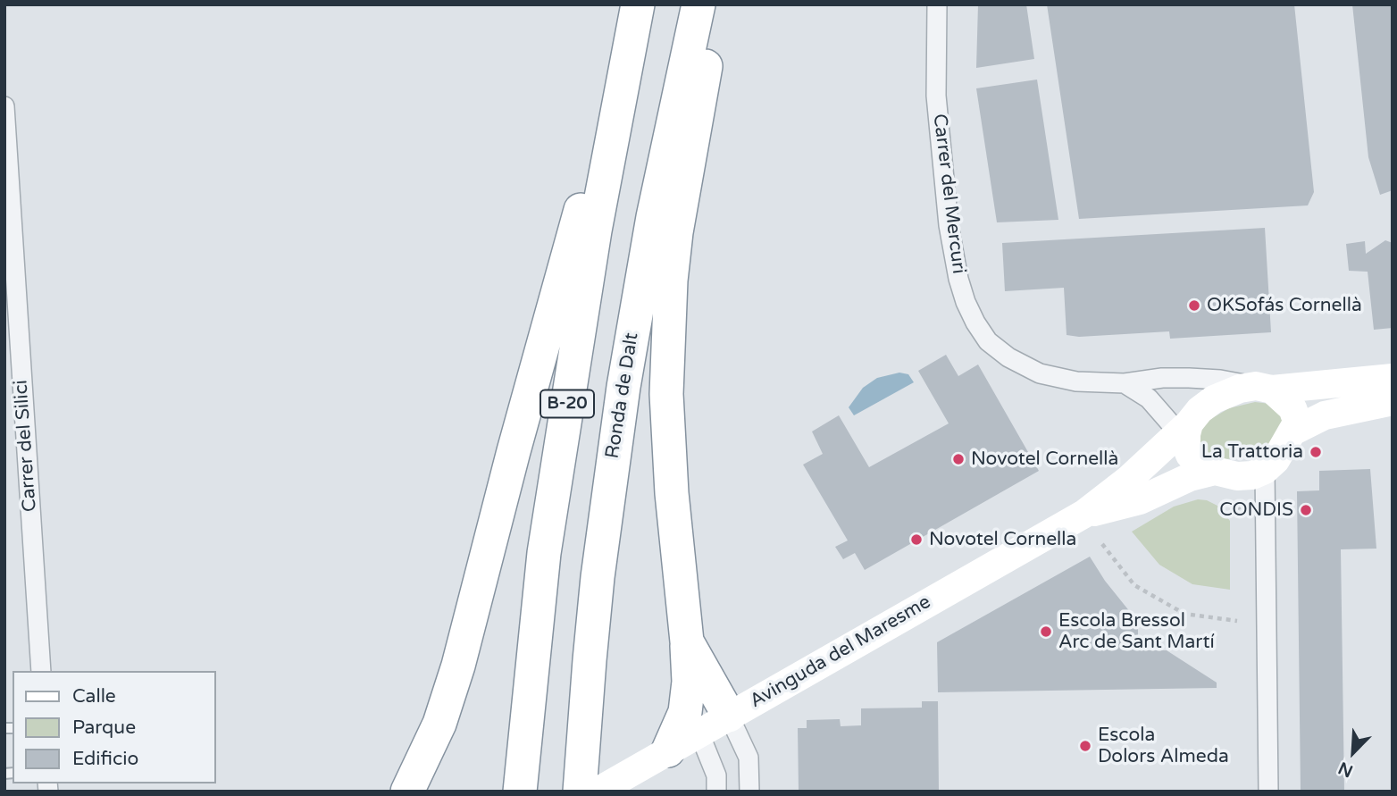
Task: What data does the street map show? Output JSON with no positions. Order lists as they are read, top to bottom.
{
  "streets": {
    "highway": ["Ronda de Dalt", "B-20"],
    "main road": ["Avinguda del Maresme"],
    "street": ["Carrer del Mercuri", "Carrer del Silici"]
  },
  "places": [
    "OKSofás Cornellà",
    "La Trattoria",
    "Novotel Cornellà",
    "CONDIS",
    "Novotel Cornella",
    "Escola Bressol Arc de Sant Martí",
    "Escola Dolors Almeda"
  ],
  "legend": ["Calle", "Parque", "Edificio"],
  "north": "bottom left"
}
